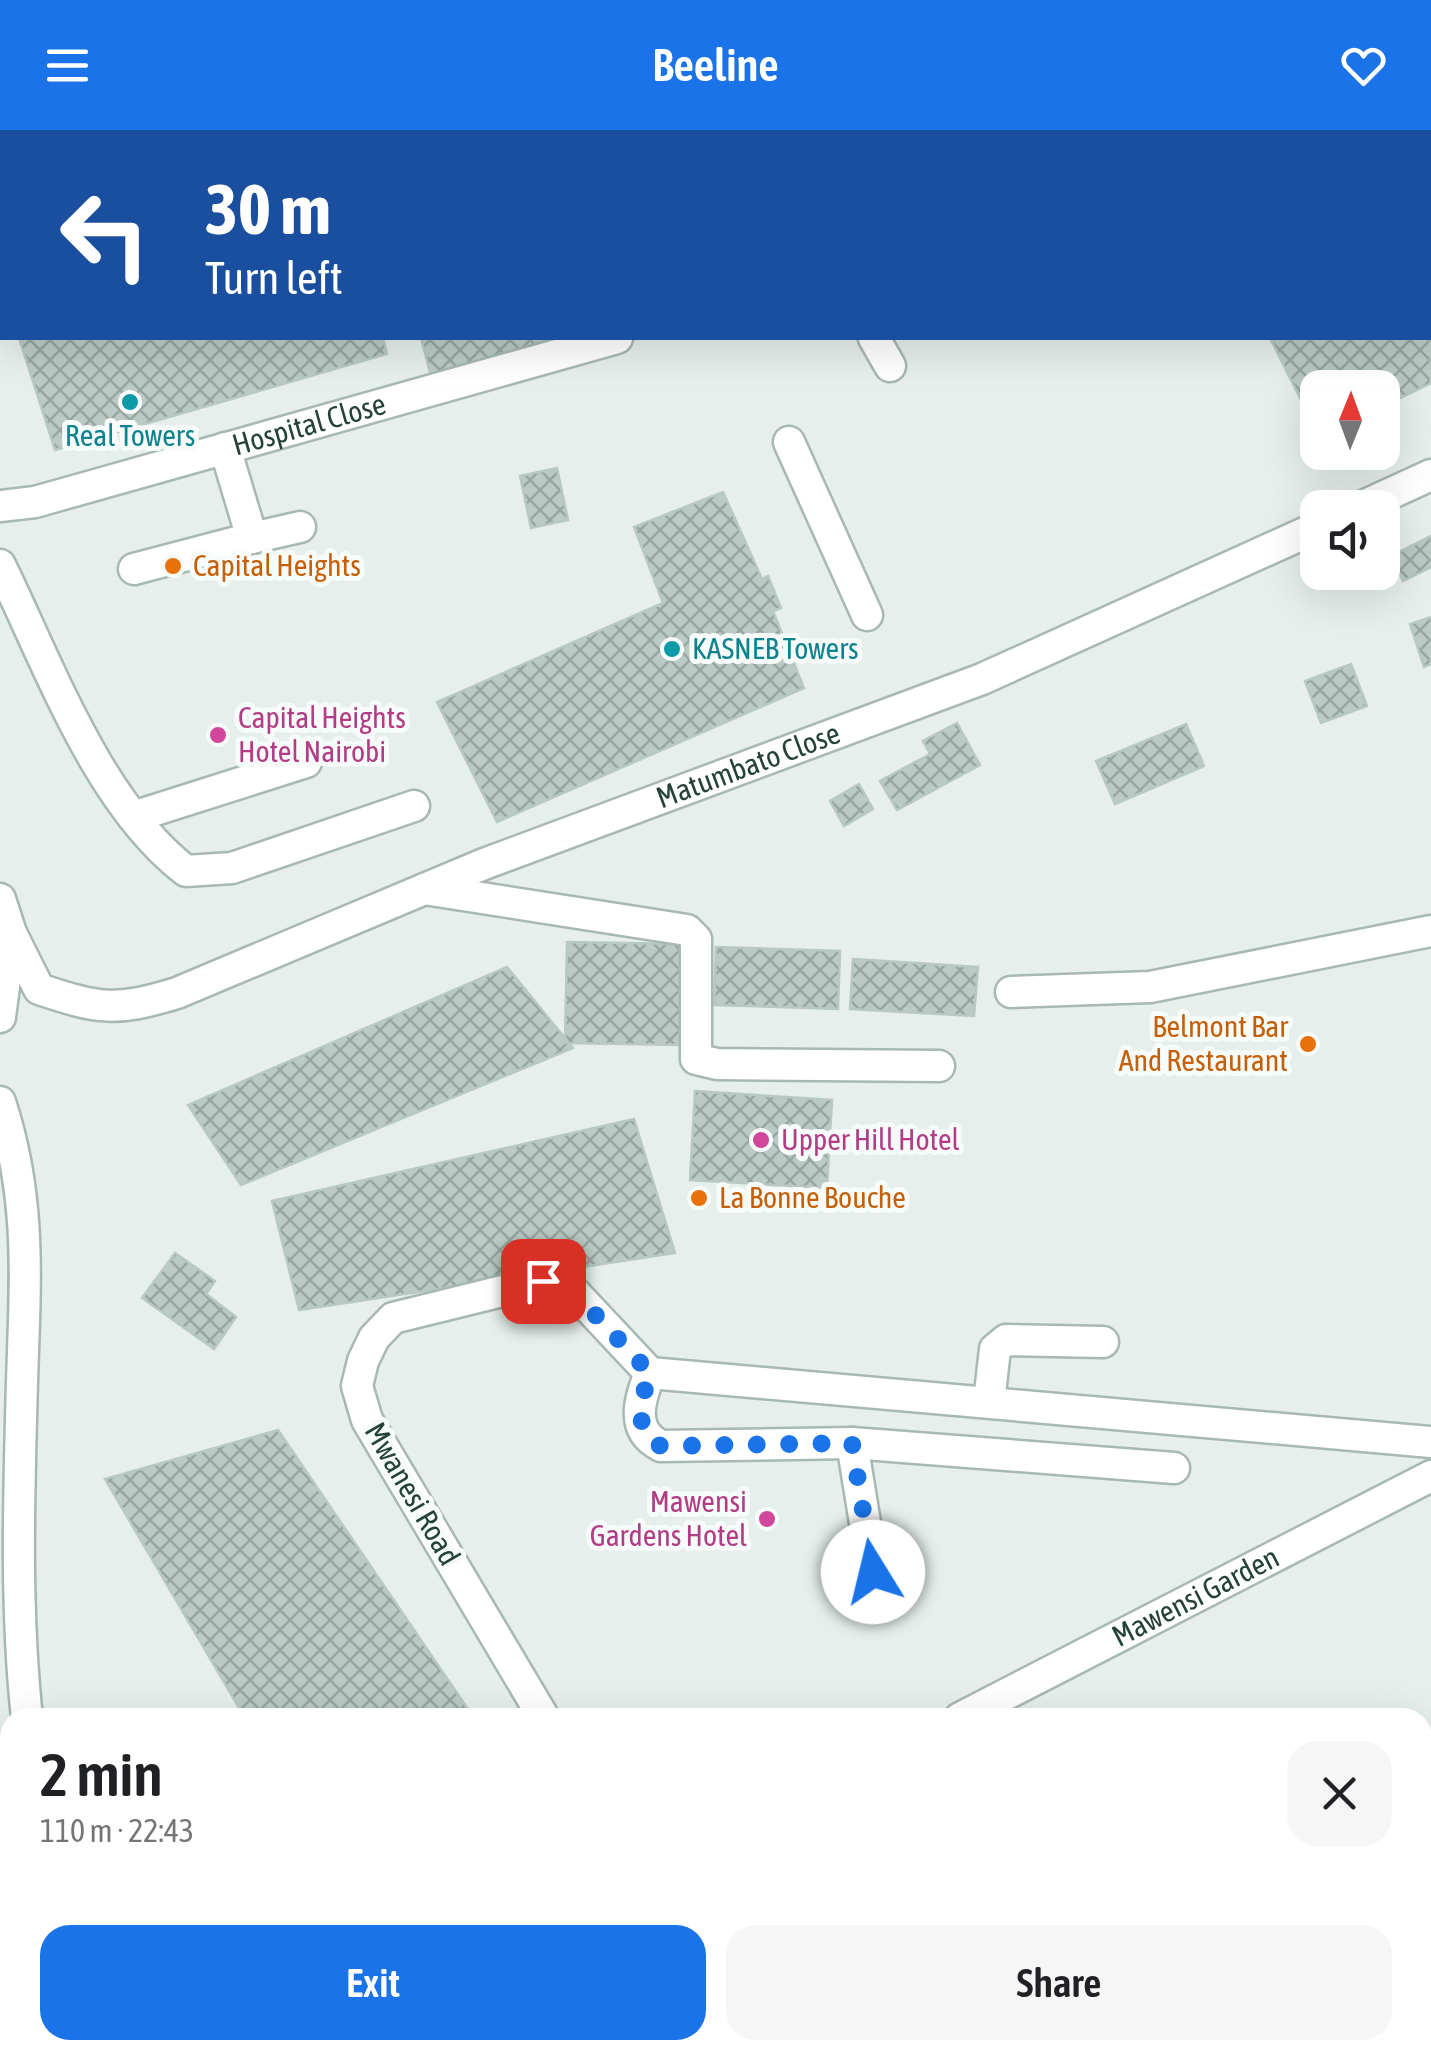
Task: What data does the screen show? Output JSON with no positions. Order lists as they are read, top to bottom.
{
  "streets": {
    "street": [
      "Hospital Close",
      "Matumbato Close",
      "Mwanesi Road",
      "Mawensi Garden"
    ]
  },
  "places": [
    "Real Towers",
    "Capital Heights",
    "KASNEB Towers",
    "Capital Heights Hotel Nairobi",
    "Belmont Bar And Restaurant",
    "Upper Hill Hotel",
    "La Bonne Bouche",
    "Mawensi Gardens Hotel"
  ],
  "north": "top",
  "page": {
    "header": "Beeline",
    "turn": ["30 m", "Turn left"],
    "heading": ["2 min", "110 m · 22:43"],
    "buttons": ["Exit", "Share"]
  }
}
